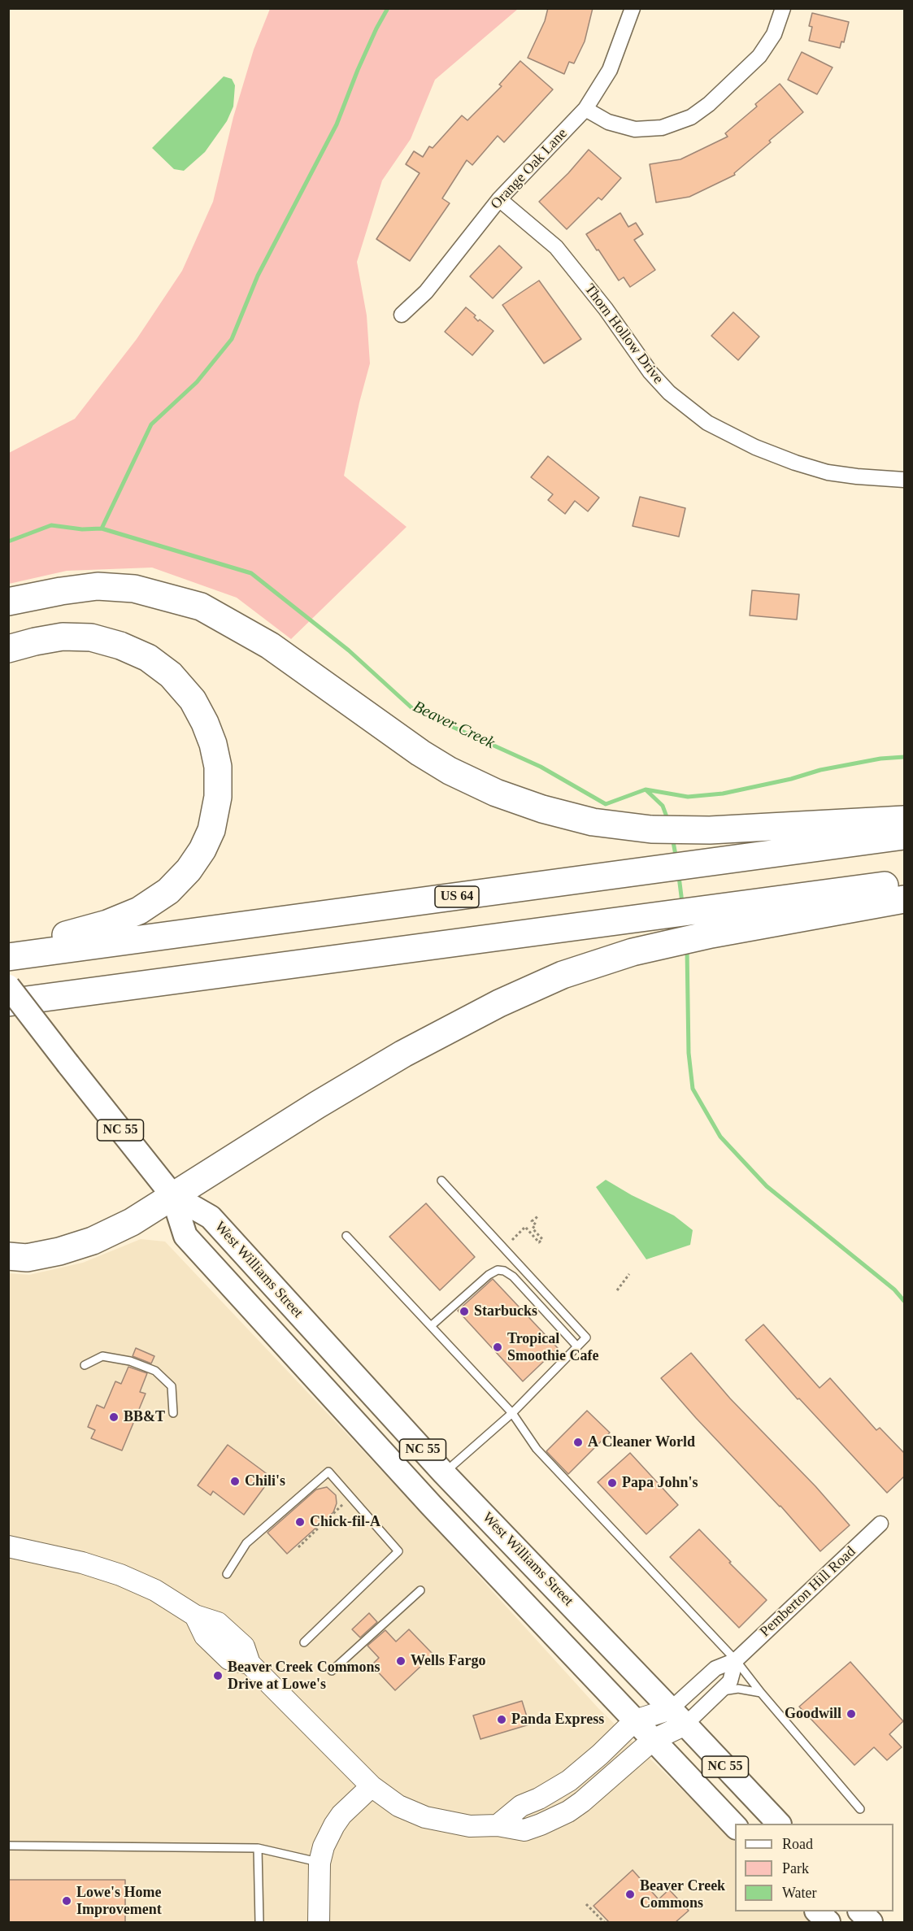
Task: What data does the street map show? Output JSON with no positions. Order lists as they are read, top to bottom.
{
  "streets": {
    "highway": ["US 64"],
    "main road": ["NC 55", "West Williams Street"],
    "street": ["Orange Oak Lane", "Thorn Hollow Drive", "Pemberton Hill Road"]
  },
  "crossings": [
    ["Orange Oak Lane", "Thorn Hollow Drive"],
    ["NC 55", "West Williams Street"],
    ["West Williams Street", "Pemberton Hill Road"]
  ],
  "water": ["Beaver Creek"],
  "places": [
    "Starbucks",
    "Tropical Smoothie Cafe",
    "BB&T",
    "A Cleaner World",
    "Chili's",
    "Papa John's",
    "Chick-fil-A",
    "Wells Fargo",
    "Beaver Creek Commons Drive at Lowe's",
    "Goodwill",
    "Panda Express",
    "Beaver Creek Commons",
    "Lowe's Home Improvement"
  ],
  "legend": ["Road", "Park", "Water"]
}
